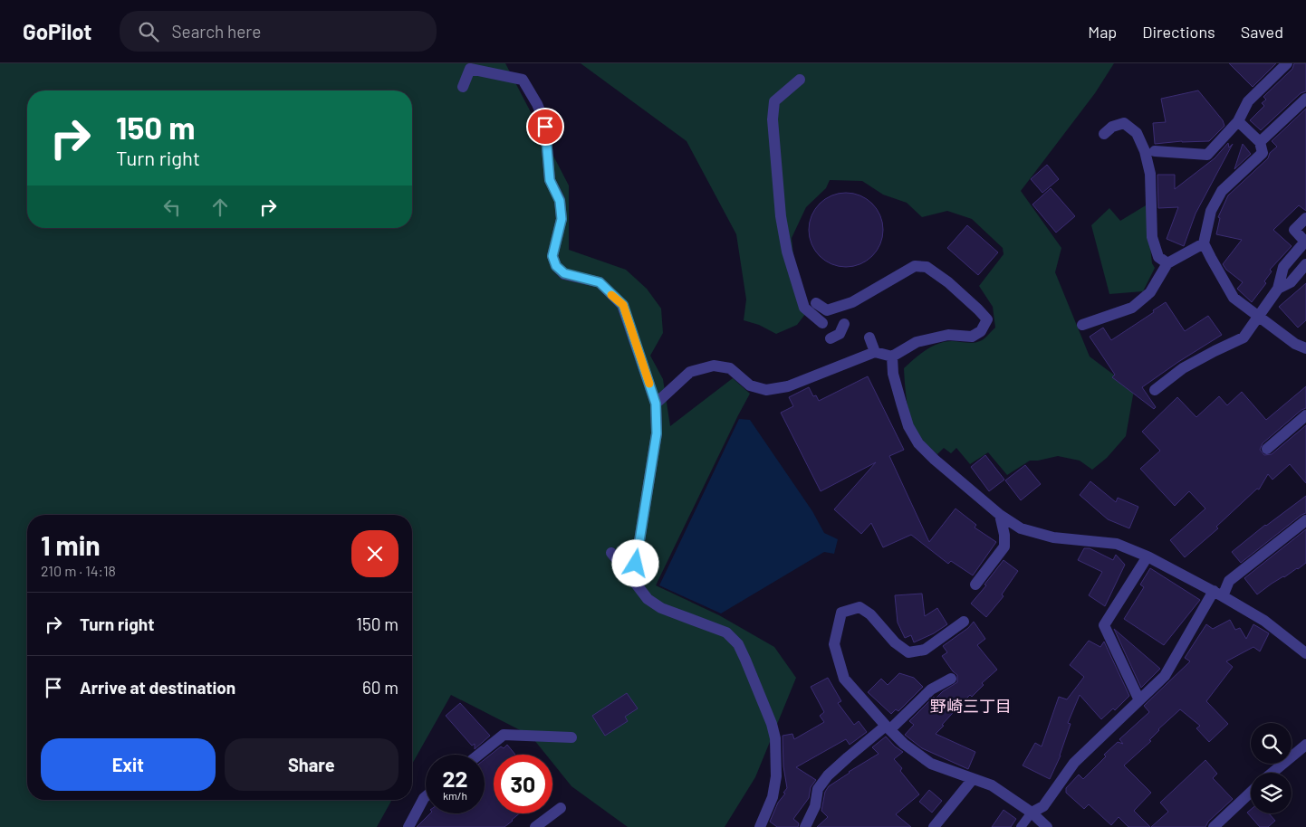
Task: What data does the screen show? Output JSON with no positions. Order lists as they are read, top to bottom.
{
  "districts": ["野崎三丁目"],
  "page": {
    "header": "GoPilot",
    "search": "Search here",
    "nav": ["Map", "Directions", "Saved"],
    "turn": ["150 m", "Turn right"],
    "heading": ["1 min", "210 m · 14:18"],
    "list": [
      {
        "name": "Turn right",
        "value": "150 m"
      },
      {
        "name": "Arrive at destination",
        "value": "60 m"
      }
    ],
    "buttons": ["Exit", "Share"],
    "speed": "22 km/h",
    "limit": "30"
  }
}
